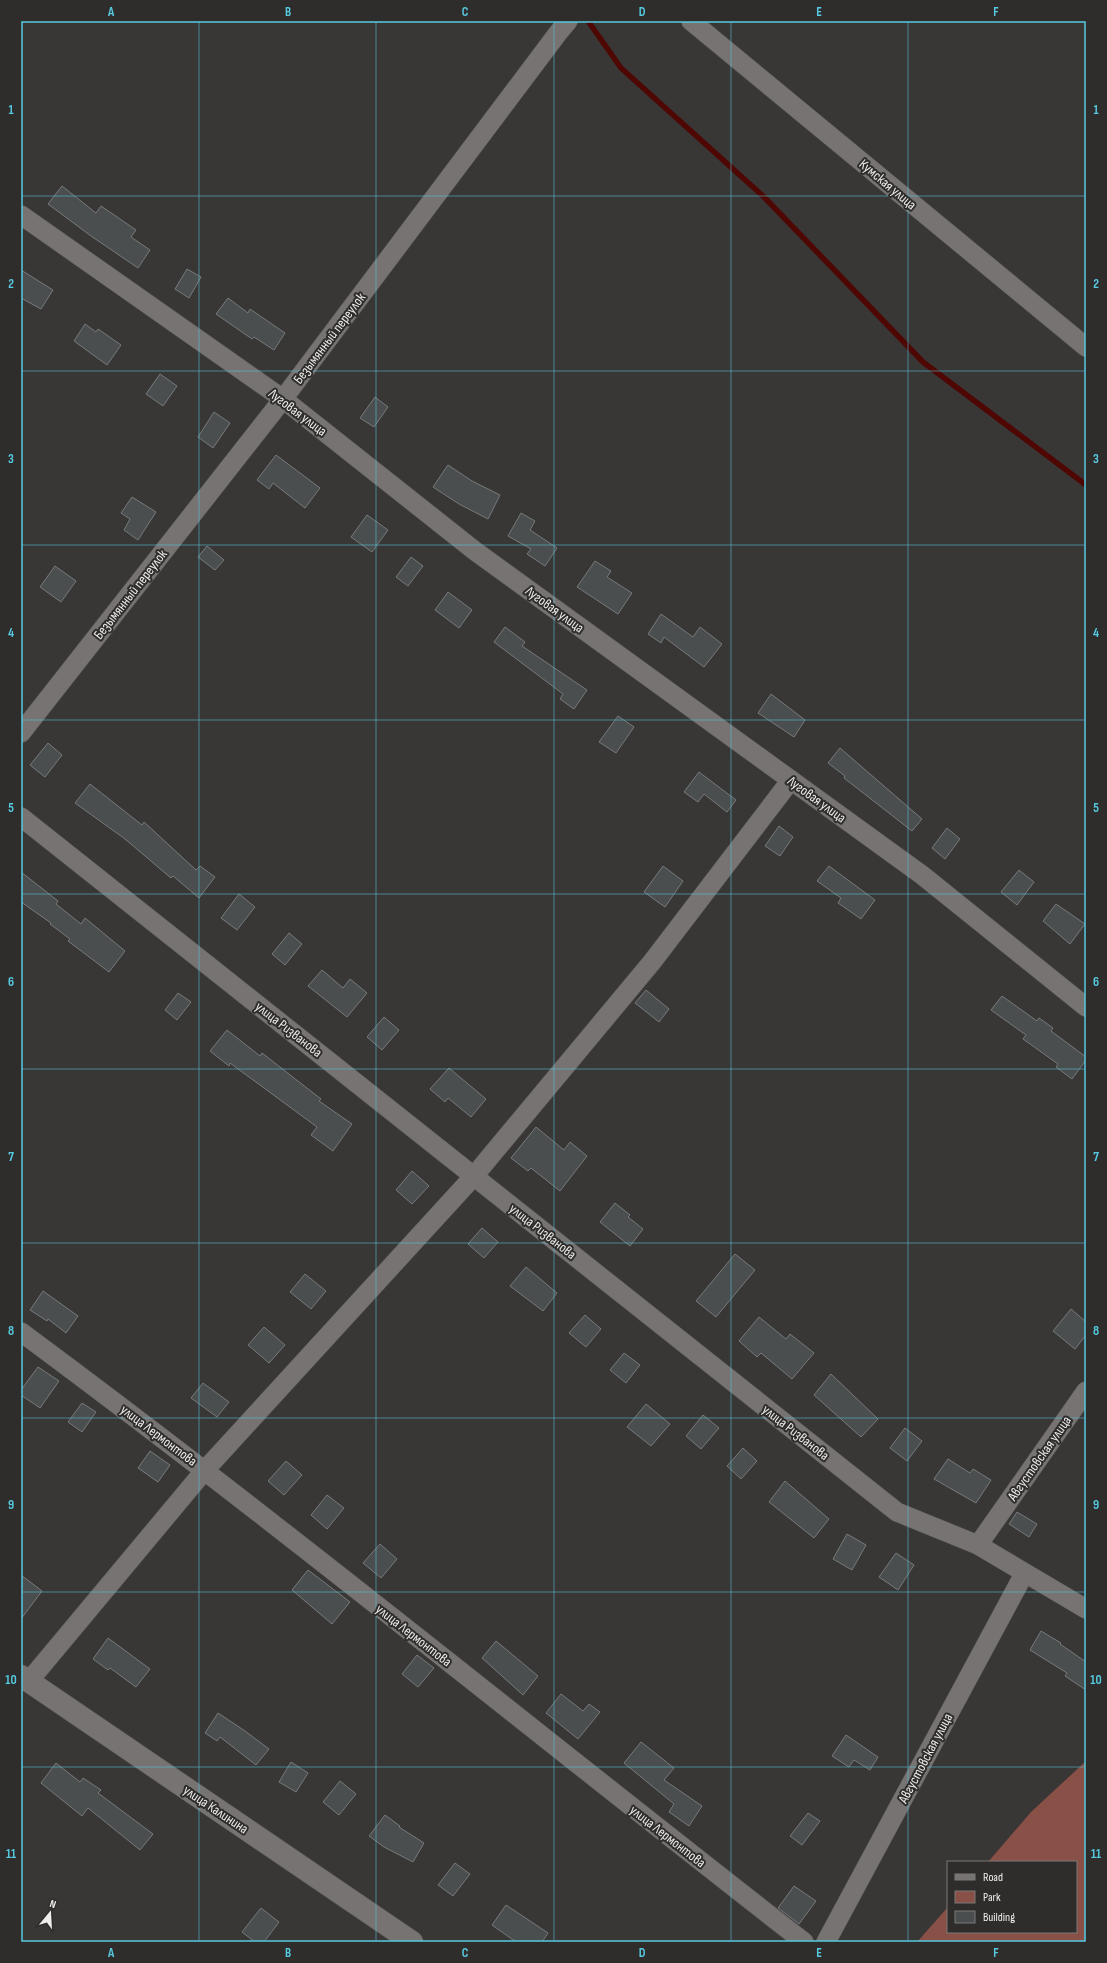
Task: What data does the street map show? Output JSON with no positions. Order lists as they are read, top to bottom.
{
  "streets": {
    "street": [
      "Кумская улица",
      "Безымянный переулок",
      "Луговая улица",
      "улица Ризванова",
      "улица Лермонтова",
      "Августовская улица",
      "улица Калинина"
    ]
  },
  "crossings": [
    ["Безымянный переулок", "Луговая улица"],
    ["улица Ризванова", "Августовская улица"]
  ],
  "legend": ["Road", "Park", "Building"],
  "north": "top",
  "grid": {
    "columns": [
      "A",
      "B",
      "C",
      "D",
      "E",
      "F"
    ],
    "rows": [
      "1",
      "2",
      "3",
      "4",
      "5",
      "6",
      "7",
      "8",
      "9",
      "10",
      "11"
    ]
  }
}
